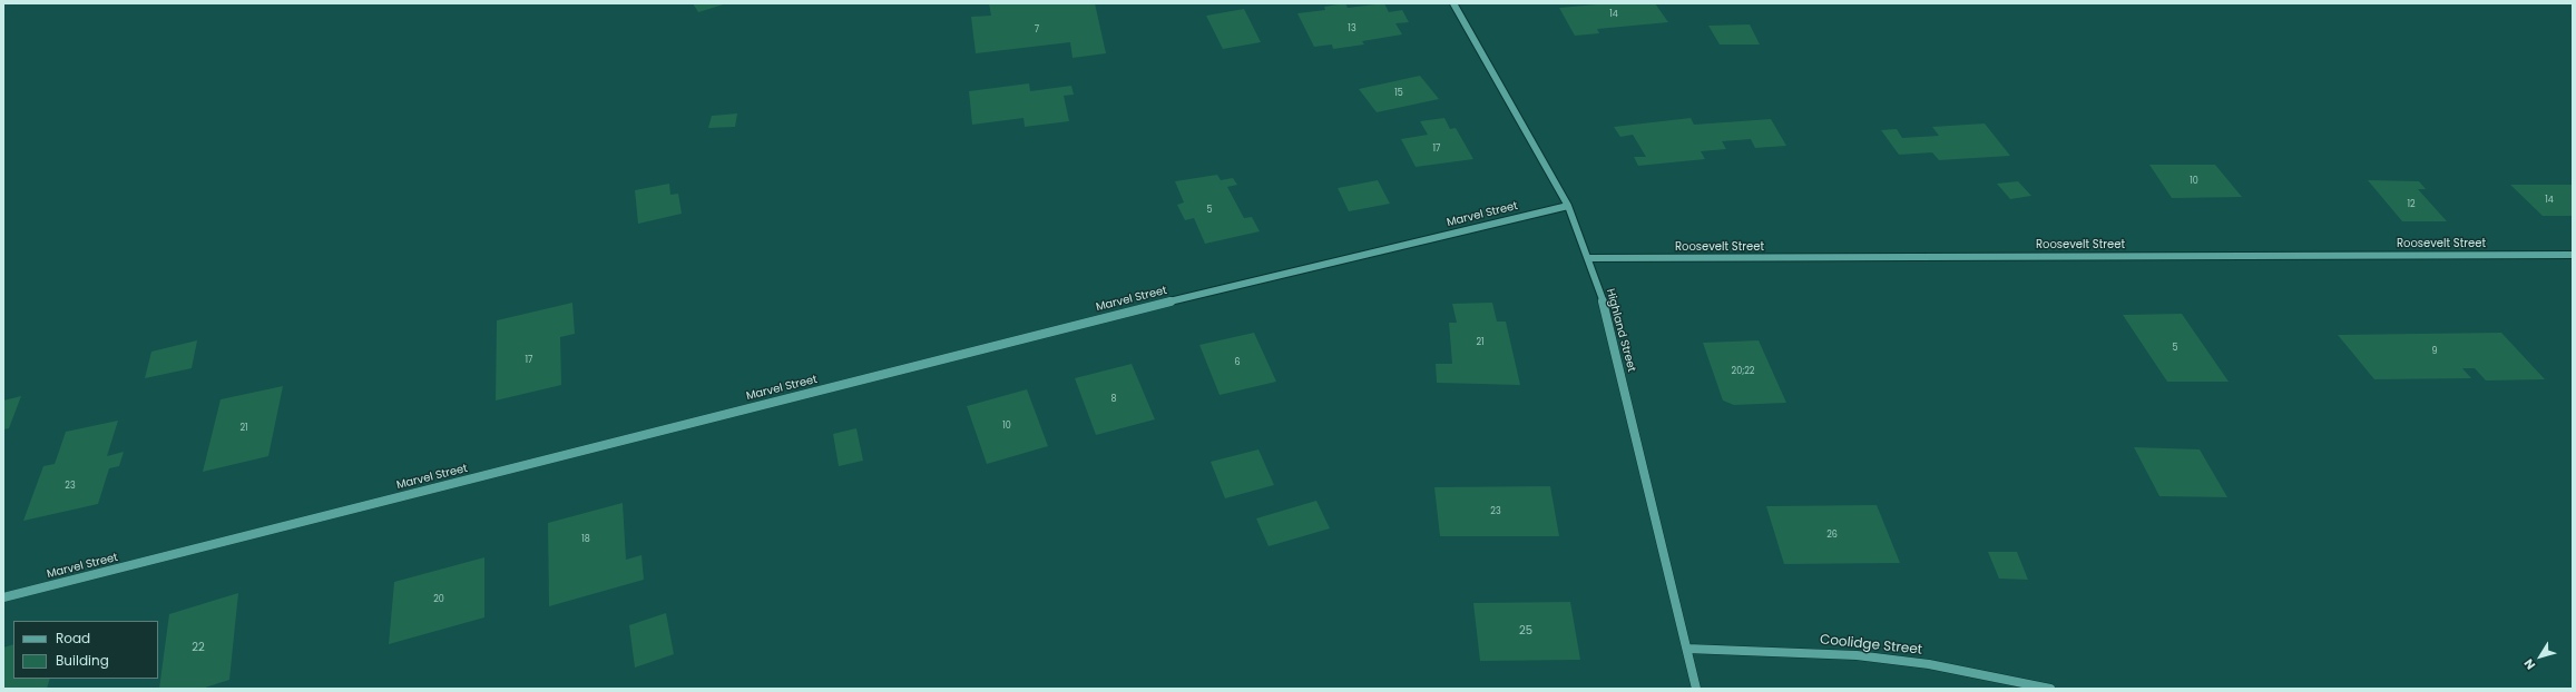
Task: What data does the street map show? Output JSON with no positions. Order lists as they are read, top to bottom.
{
  "streets": {
    "street": [
      "Marvel Street",
      "Roosevelt Street",
      "Highland Street",
      "Coolidge Street"
    ]
  },
  "crossings": [
    ["Marvel Street", "Highland Street"],
    ["Roosevelt Street", "Highland Street"],
    ["Highland Street", "Coolidge Street"]
  ],
  "house_numbers": [
    "14",
    "13",
    "7",
    "15",
    "17",
    "10",
    "14",
    "12",
    "5",
    "21",
    "5",
    "9",
    "17",
    "6",
    "20;22",
    "8",
    "10",
    "21",
    "23",
    "23",
    "26",
    "18",
    "20",
    "25",
    "22"
  ],
  "legend": ["Road", "Building"],
  "north": "bottom left"
}
